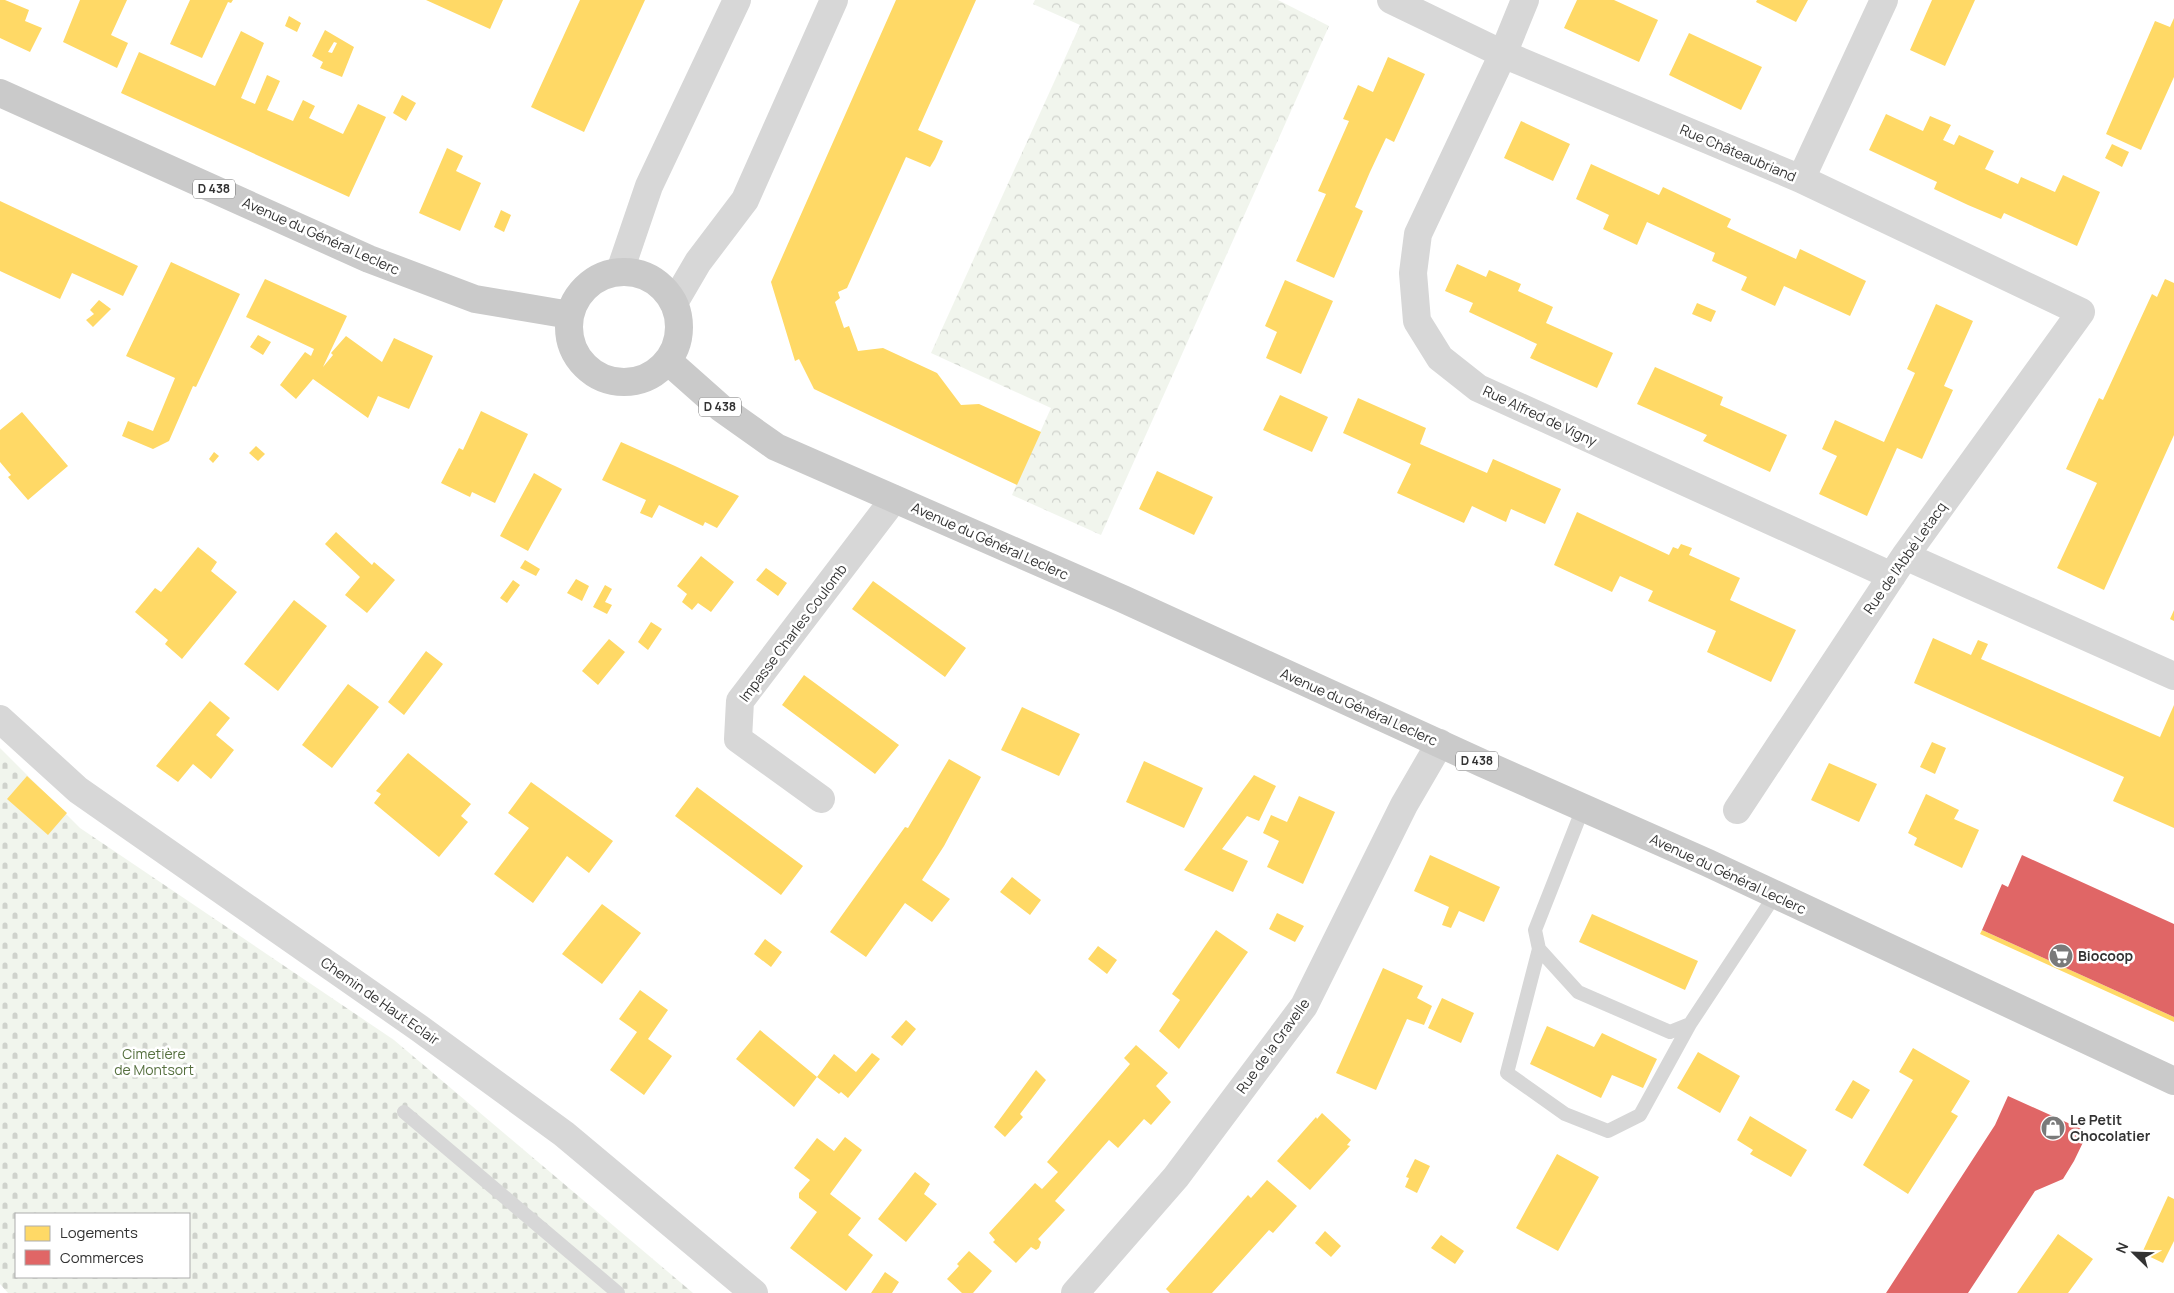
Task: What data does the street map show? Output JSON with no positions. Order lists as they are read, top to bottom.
{
  "streets": {
    "main road": ["D 438", "Avenue du Général Leclerc"],
    "street": [
      "Rue Châteaubriand",
      "Rue Alfred de Vigny",
      "Rue de l'Abbé Letacq",
      "Impasse Charles Coulomb",
      "Chemin de Haut Eclair",
      "Rue de la Gravelle"
    ]
  },
  "crossings": [
    ["Rue Châteaubriand", "Rue Alfred de Vigny"],
    ["Rue Châteaubriand", "Rue de l'Abbé Letacq"],
    ["Avenue du Général Leclerc", "Impasse Charles Coulomb"],
    ["Avenue du Général Leclerc", "Rue de la Gravelle"],
    ["Rue Alfred de Vigny", "Rue de l'Abbé Letacq"]
  ],
  "parks": ["Cimetière de Montsort"],
  "places": {
    "supermarket": ["Biocoop"],
    "shop": ["Le Petit Chocolatier"]
  },
  "legend": ["Logements", "Commerces"],
  "north": "top left"
}
